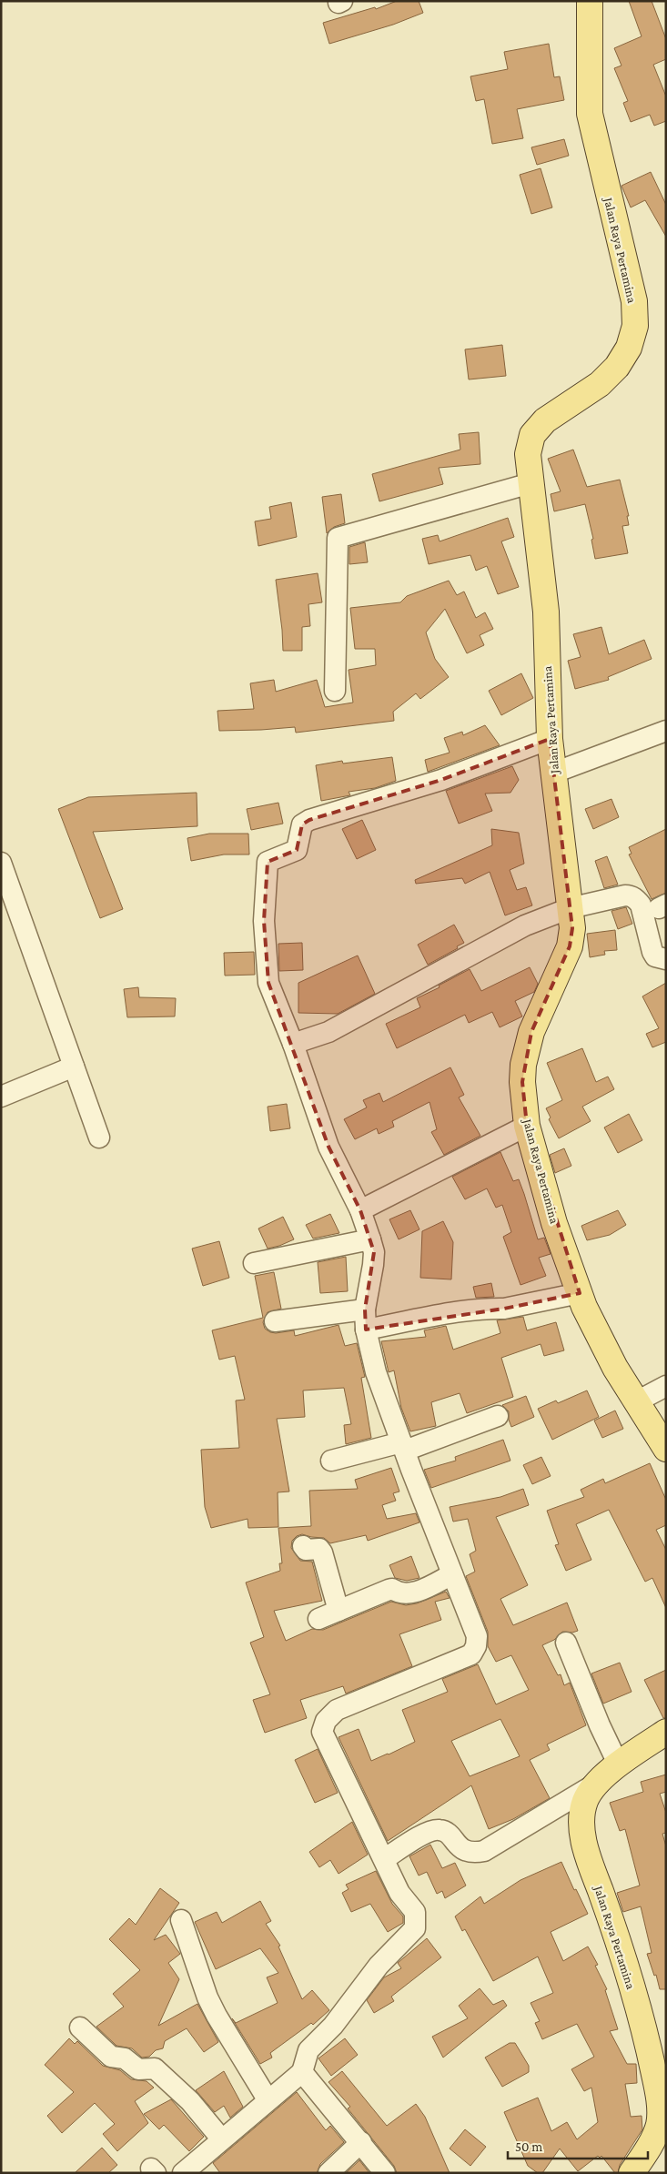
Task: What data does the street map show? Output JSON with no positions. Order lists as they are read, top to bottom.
{
  "streets": {
    "main road": ["Jalan Raya Pertamina"]
  },
  "scale_bar": "50 m"
}
